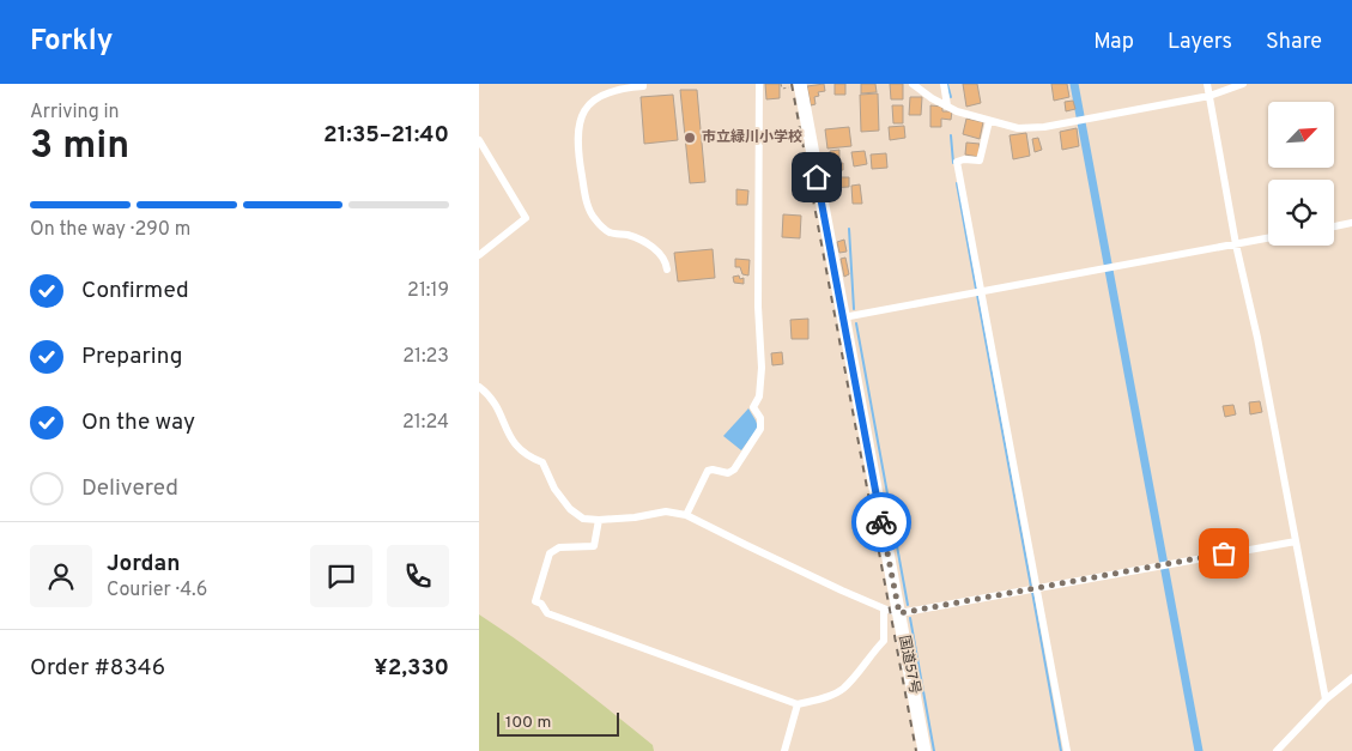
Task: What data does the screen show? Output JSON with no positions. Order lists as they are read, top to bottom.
{
  "streets": {
    "highway": ["国道57号"]
  },
  "places": ["市立緑川小学校"],
  "scale_bar": "100 m",
  "north": "top right",
  "page": {
    "header": "Forkly",
    "nav": ["Map", "Layers", "Share"],
    "heading": ["3 min", "Arriving in", "21:35–21:40"],
    "panel": [
      "Jordan",
      "Courier · 4.6",
      "Order #8346",
      "¥2,330"
    ],
    "bar": "On the way · 290 m",
    "list": [
      ["Confirmed", "21:19"],
      ["Preparing", "21:23"],
      ["On the way", "21:24"],
      "Delivered"
    ],
    "scale": "100 m"
  }
}
